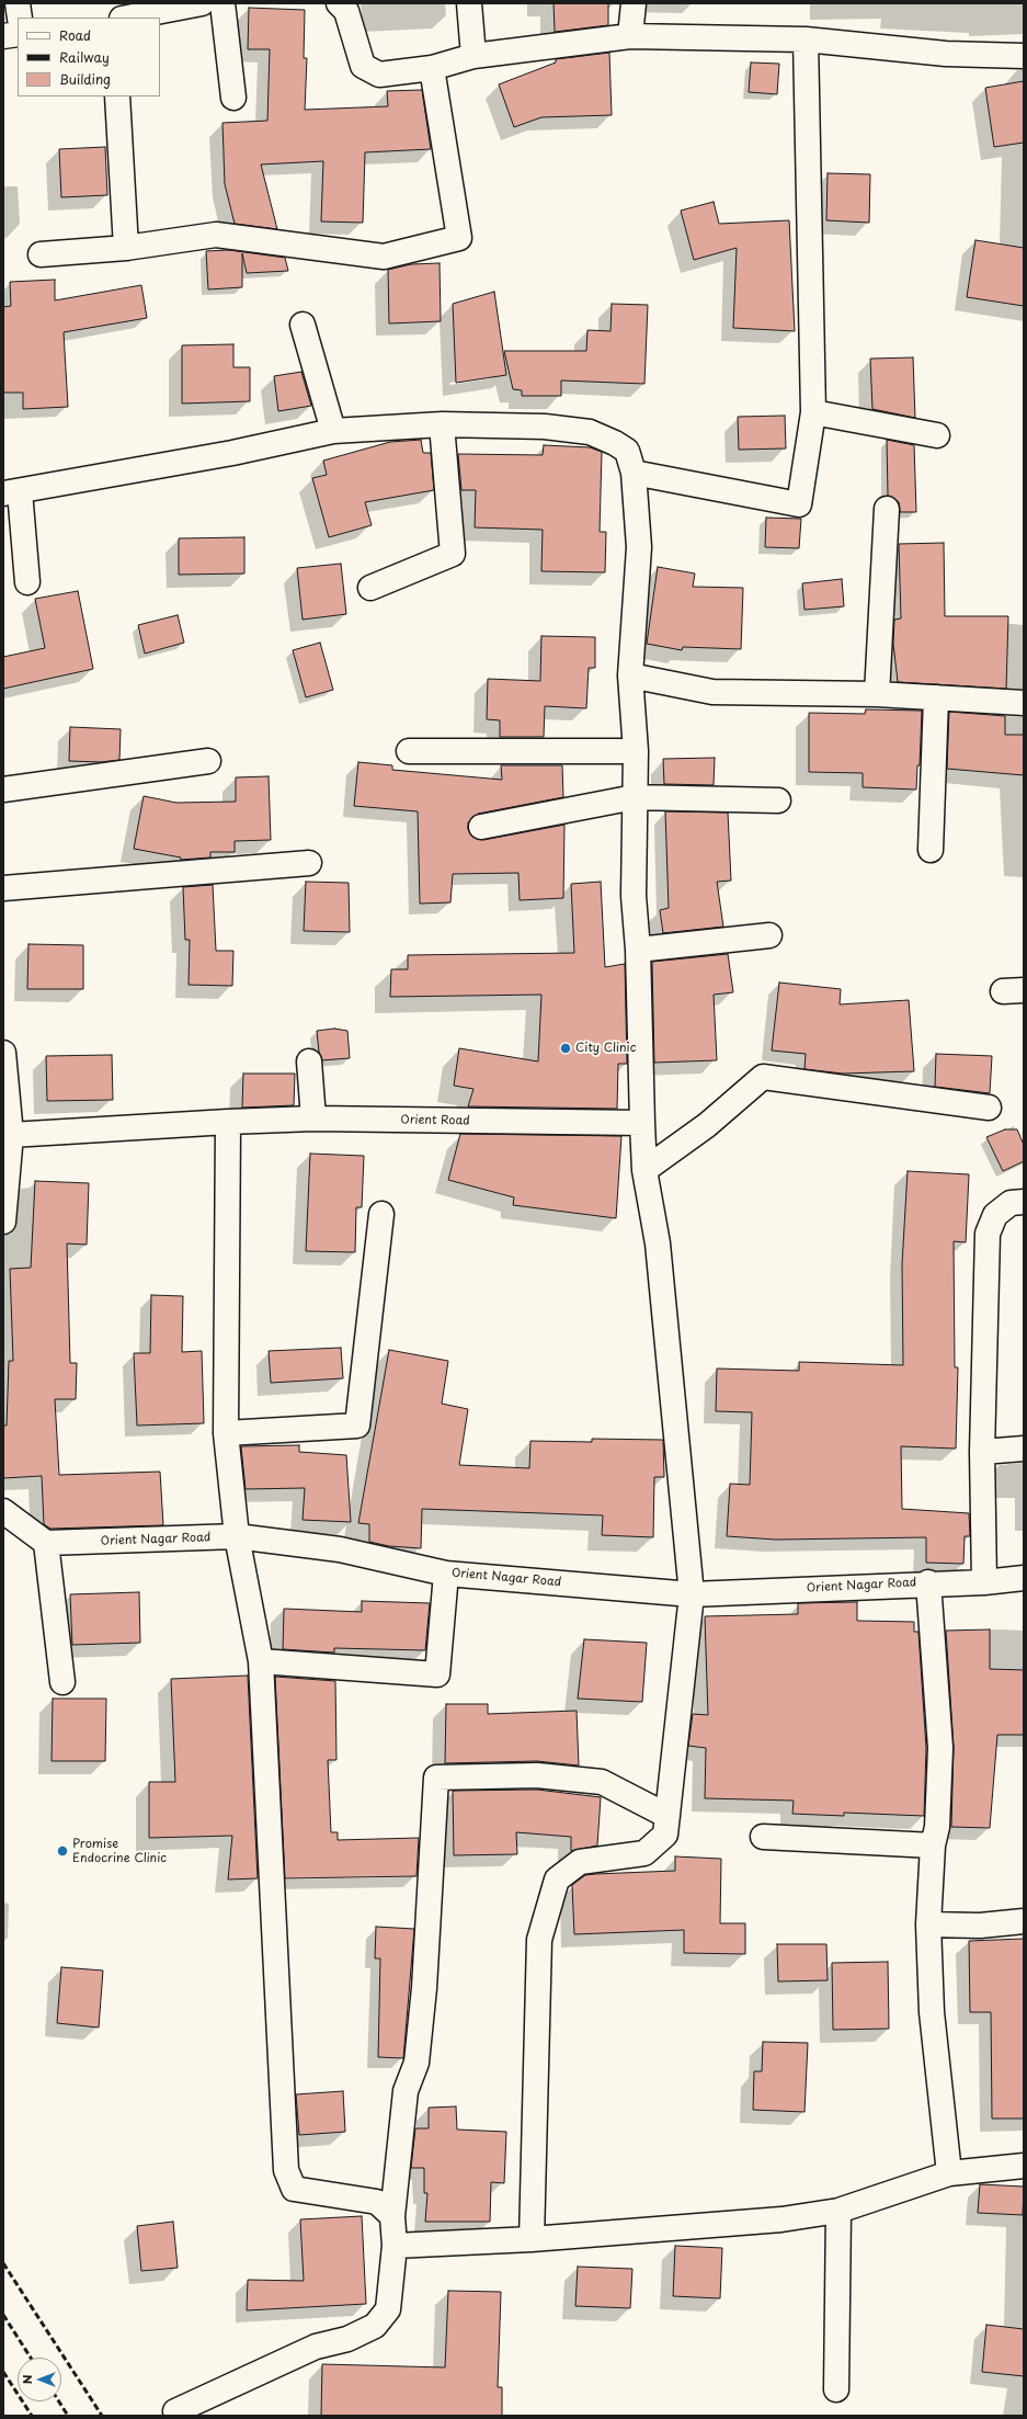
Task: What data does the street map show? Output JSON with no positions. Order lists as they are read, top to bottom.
{
  "streets": {
    "street": ["Orient Road", "Orient Nagar Road"]
  },
  "places": ["City Clinic", "Promise Endocrine Clinic"],
  "legend": ["Road", "Railway", "Building"],
  "north": "left"
}
